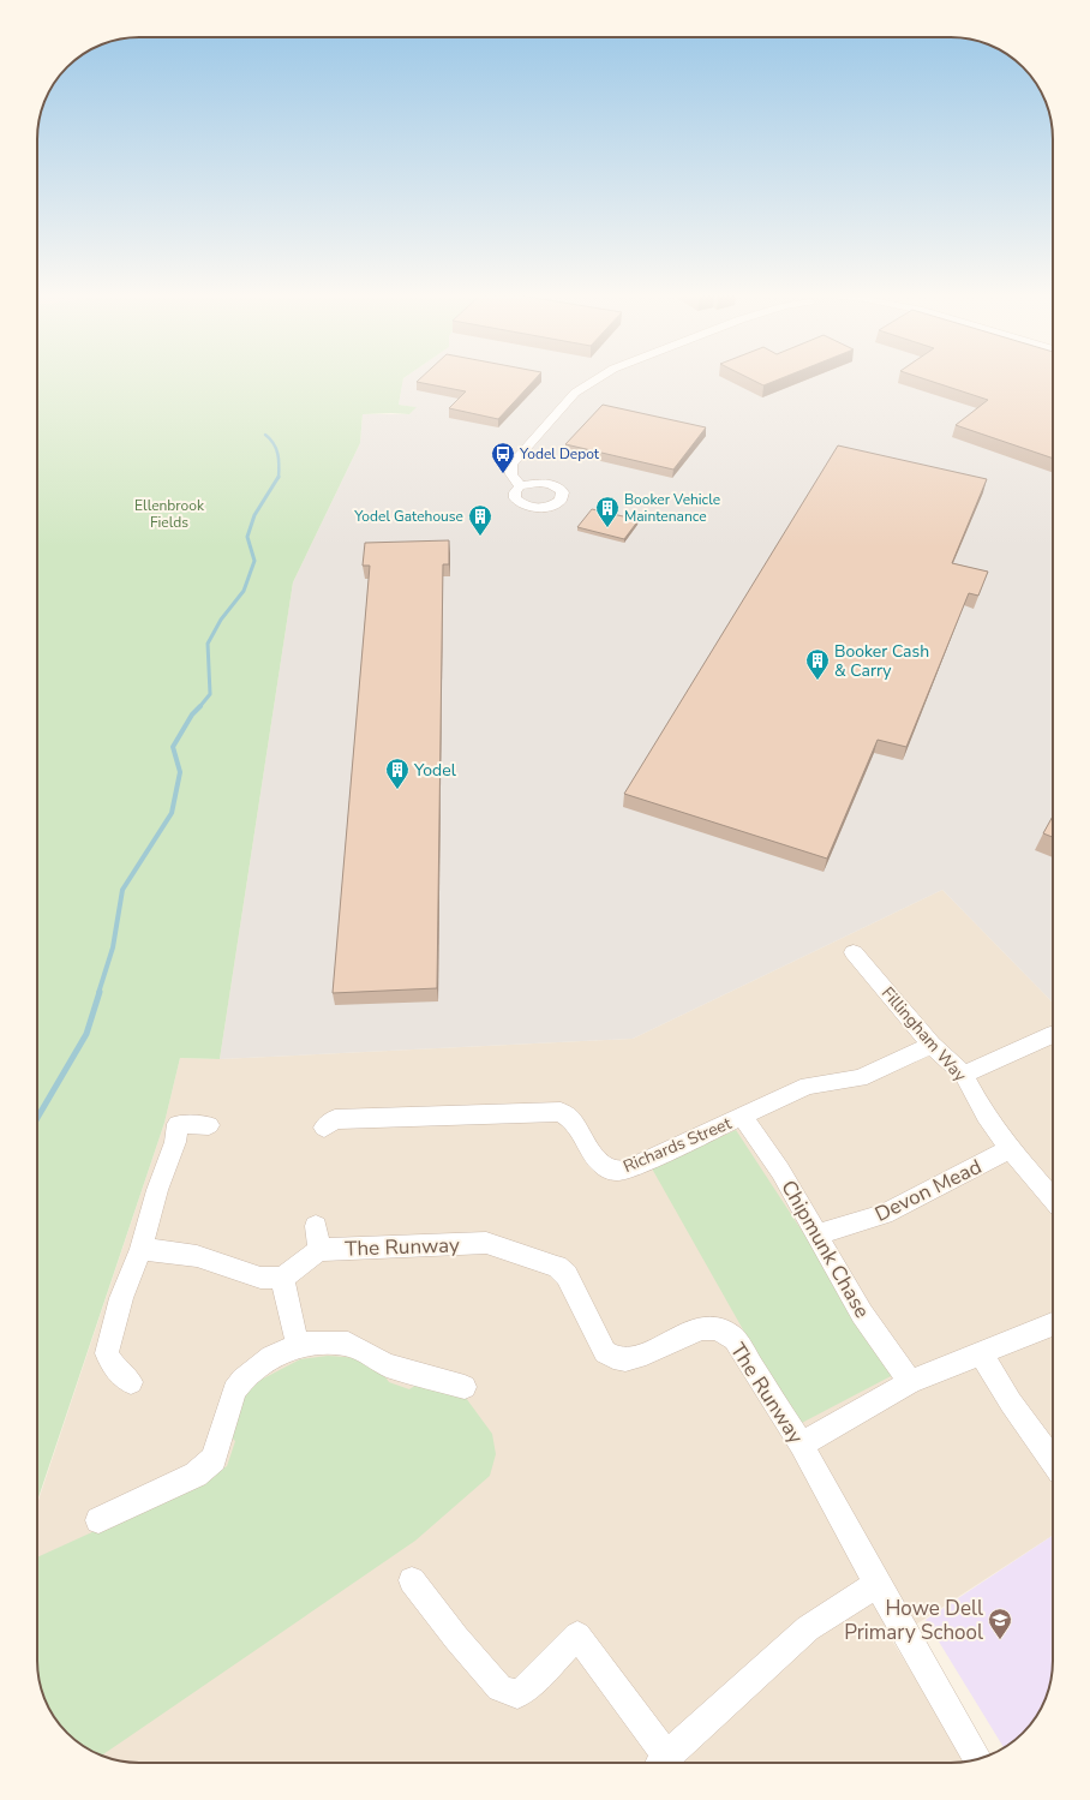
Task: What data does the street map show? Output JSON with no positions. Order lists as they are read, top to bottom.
{
  "streets": {
    "street": [
      "Fillingham Way",
      "Richards Street",
      "Devon Mead",
      "The Runway",
      "Chipmunk Chase"
    ]
  },
  "crossings": [
    ["Fillingham Way", "Richards Street"],
    ["Fillingham Way", "Devon Mead"],
    ["Richards Street", "Chipmunk Chase"],
    ["Devon Mead", "Chipmunk Chase"]
  ],
  "parks": ["Ellenbrook Fields"],
  "places": {
    "bus stop": ["Yodel Depot"],
    "building": [
      "Booker Vehicle Maintenance",
      "Yodel Gatehouse",
      "Booker Cash & Carry",
      "Yodel"
    ],
    "school or university": ["Howe Dell Primary School"]
  }
}
